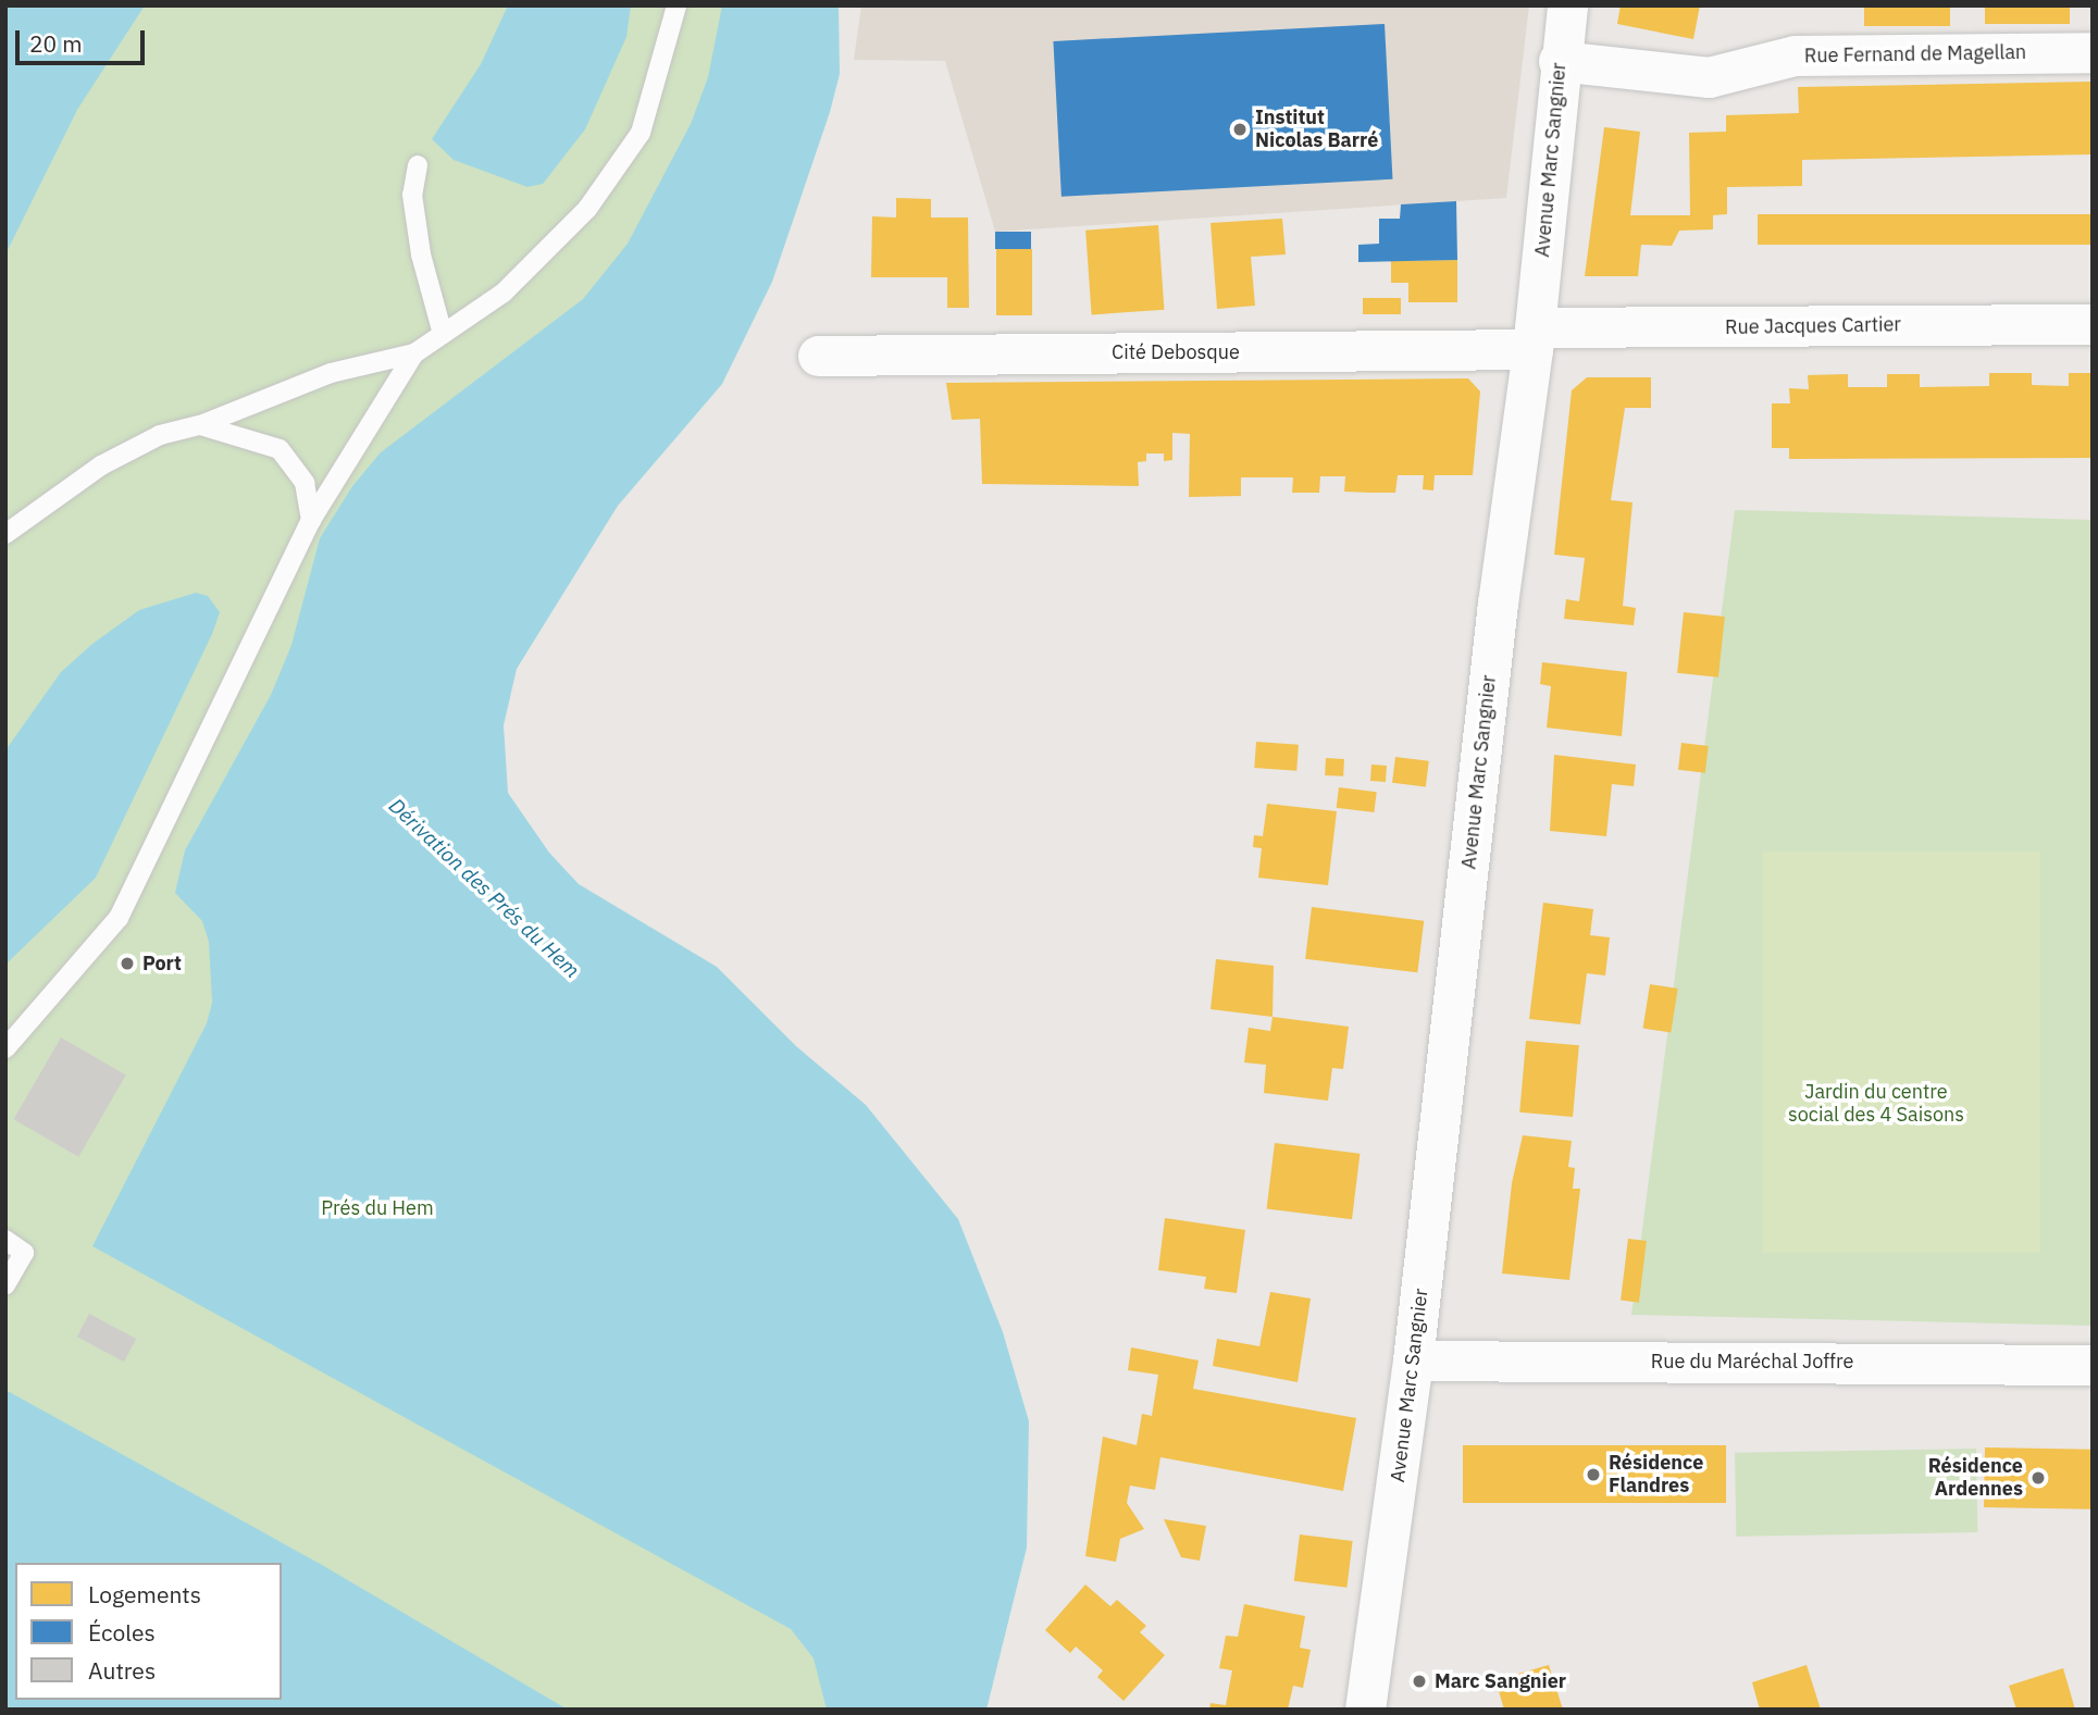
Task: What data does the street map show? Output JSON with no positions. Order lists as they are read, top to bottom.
{
  "streets": {
    "street": [
      "Rue Fernand de Magellan",
      "Avenue Marc Sangnier",
      "Rue Jacques Cartier",
      "Cité Debosque",
      "Rue du Maréchal Joffre"
    ]
  },
  "crossings": [
    ["Rue Fernand de Magellan", "Avenue Marc Sangnier"],
    ["Avenue Marc Sangnier", "Rue Jacques Cartier"],
    ["Avenue Marc Sangnier", "Cité Debosque"],
    ["Avenue Marc Sangnier", "Rue du Maréchal Joffre"],
    ["Rue Jacques Cartier", "Cité Debosque"]
  ],
  "water": ["Dérivation des Prés du Hem"],
  "parks": ["Jardin du centre social des 4 Saisons", "Prés du Hem"],
  "places": [
    "Institut Nicolas Barré",
    "Port",
    "Résidence Flandres",
    "Résidence Ardennes",
    "Marc Sangnier"
  ],
  "legend": ["Logements", "Écoles", "Autres"],
  "scale_bar": "20 m"
}
